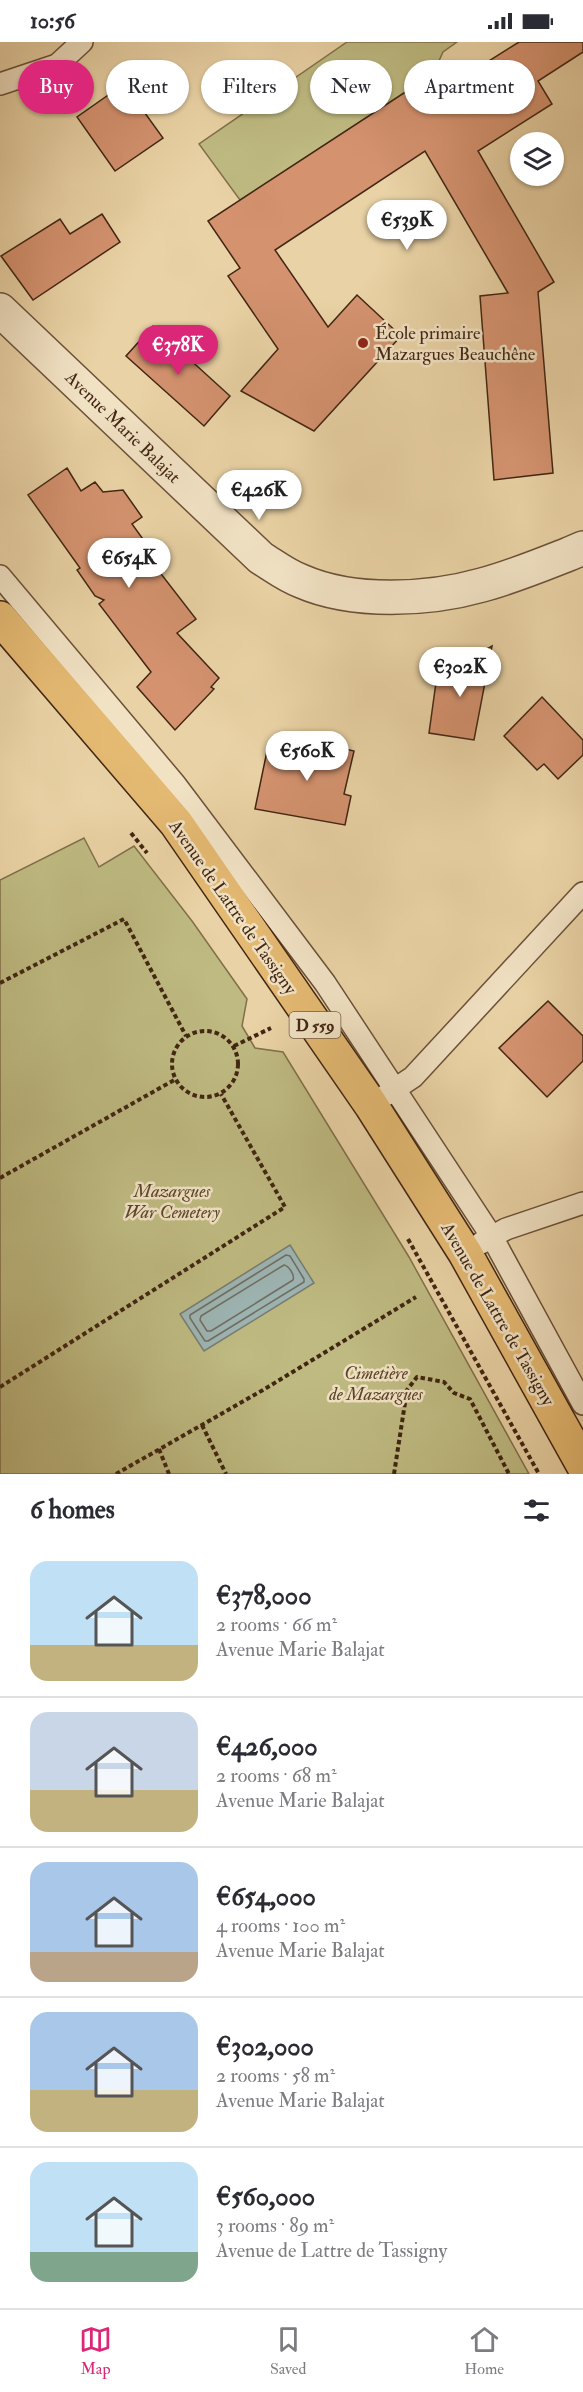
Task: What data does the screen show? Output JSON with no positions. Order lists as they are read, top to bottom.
{
  "streets": {
    "main road": ["Avenue de Lattre de Tassigny", "D 559"],
    "street": ["Avenue Marie Balajat"]
  },
  "parks": ["Mazargues War Cemetery", "Cimetière de Mazargues"],
  "places": ["École primaire Mazargues Beauchêne"],
  "page": {
    "status": "10:56",
    "chip": [
      "Buy",
      "Rent",
      "Filters",
      "New",
      "Apartment"
    ],
    "price": [
      "€539K",
      "€378K",
      "€426K",
      "€654K",
      "€302K",
      "€560K"
    ],
    "heading": "6 homes",
    "list": [
      {
        "name": "€378,000",
        "note": "2 rooms · 66 m² · Avenue Marie Balajat"
      },
      {
        "name": "€426,000",
        "note": "2 rooms · 68 m² · Avenue Marie Balajat"
      },
      {
        "name": "€654,000",
        "note": "4 rooms · 100 m² · Avenue Marie Balajat"
      },
      {
        "name": "€302,000",
        "note": "2 rooms · 58 m² · Avenue Marie Balajat"
      },
      {
        "name": "€560,000",
        "note": "3 rooms · 89 m² · Avenue de Lattre de Tassigny"
      }
    ],
    "tabs": ["Map", "Saved", "Home"]
  }
}
